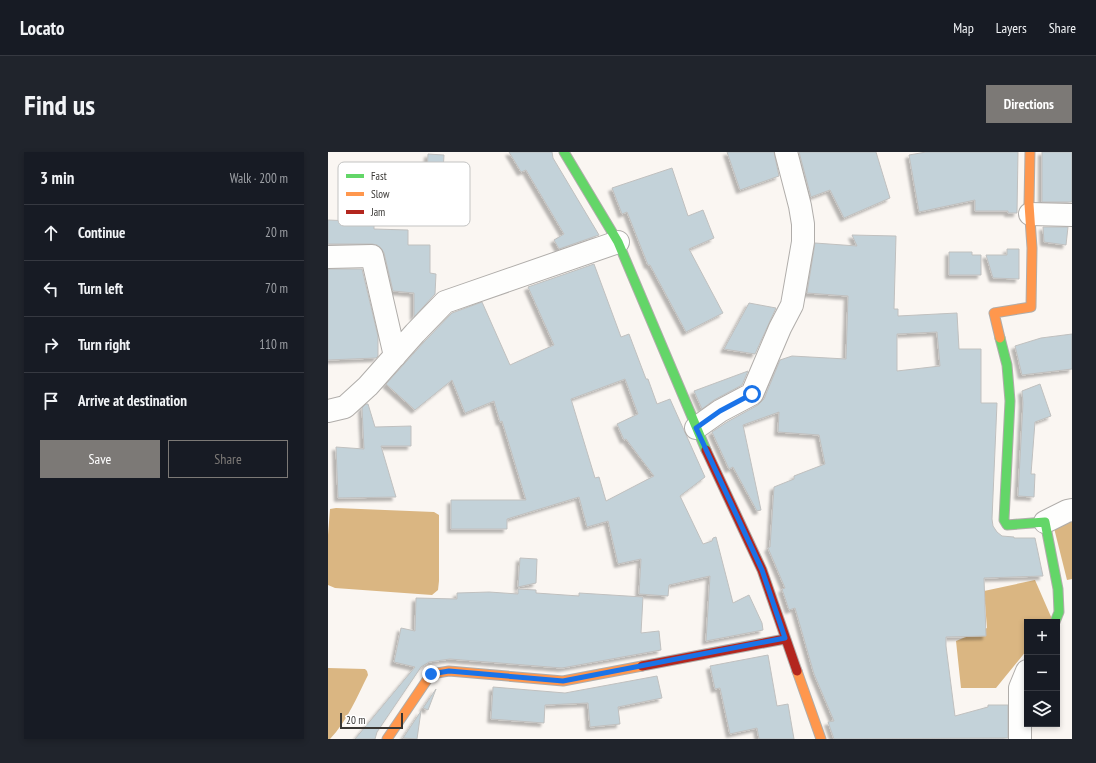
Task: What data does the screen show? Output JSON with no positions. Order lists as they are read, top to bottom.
{
  "legend": ["Fast", "Slow", "Jam"],
  "scale_bar": "20 m",
  "page": {
    "header": "Locato",
    "nav": ["Map", "Layers", "Share"],
    "buttons": [
      "Directions",
      ["Save", "Share"]
    ],
    "title": "Find us",
    "heading": ["3 min", "Walk · 200 m"],
    "list": [
      ["Continue", "20 m"],
      ["Turn left", "70 m"],
      ["Turn right", "110 m"],
      "Arrive at destination"
    ],
    "map_buttons": ["+", "−"],
    "scale": "20 m"
  }
}
